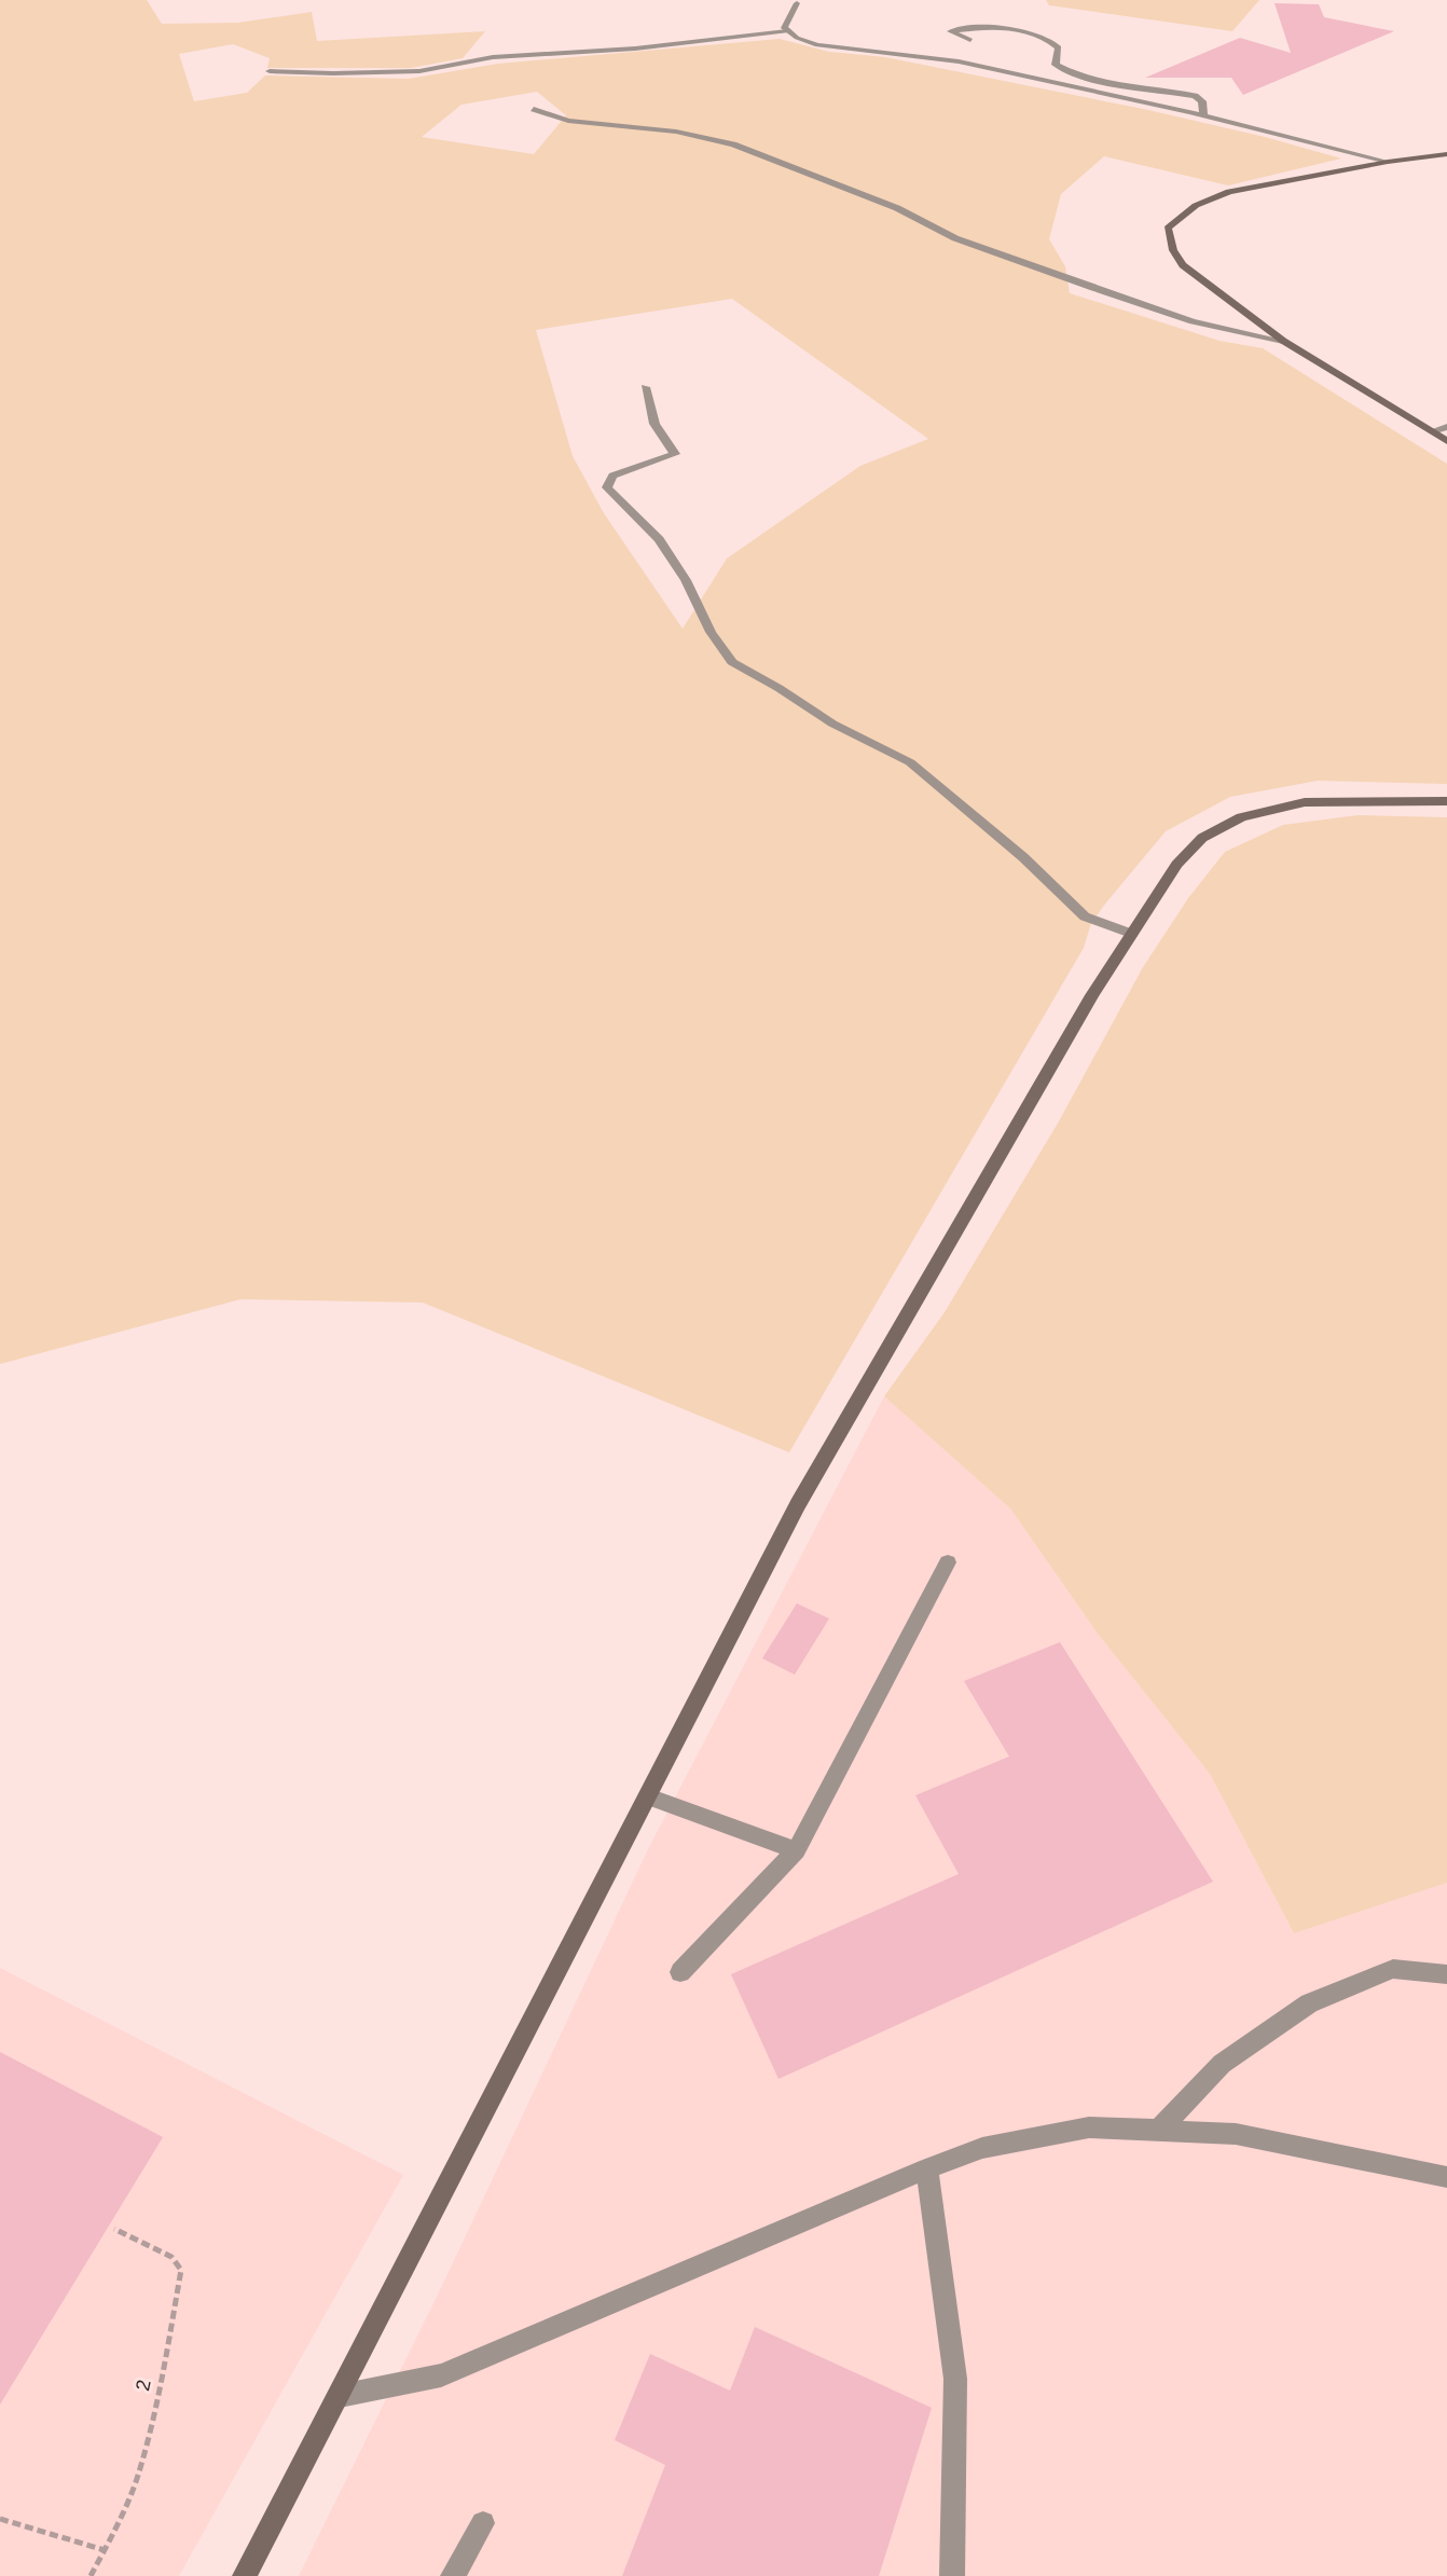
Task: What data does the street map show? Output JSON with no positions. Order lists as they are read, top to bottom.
{
  "streets": {
    "path": ["2"]
  }
}
